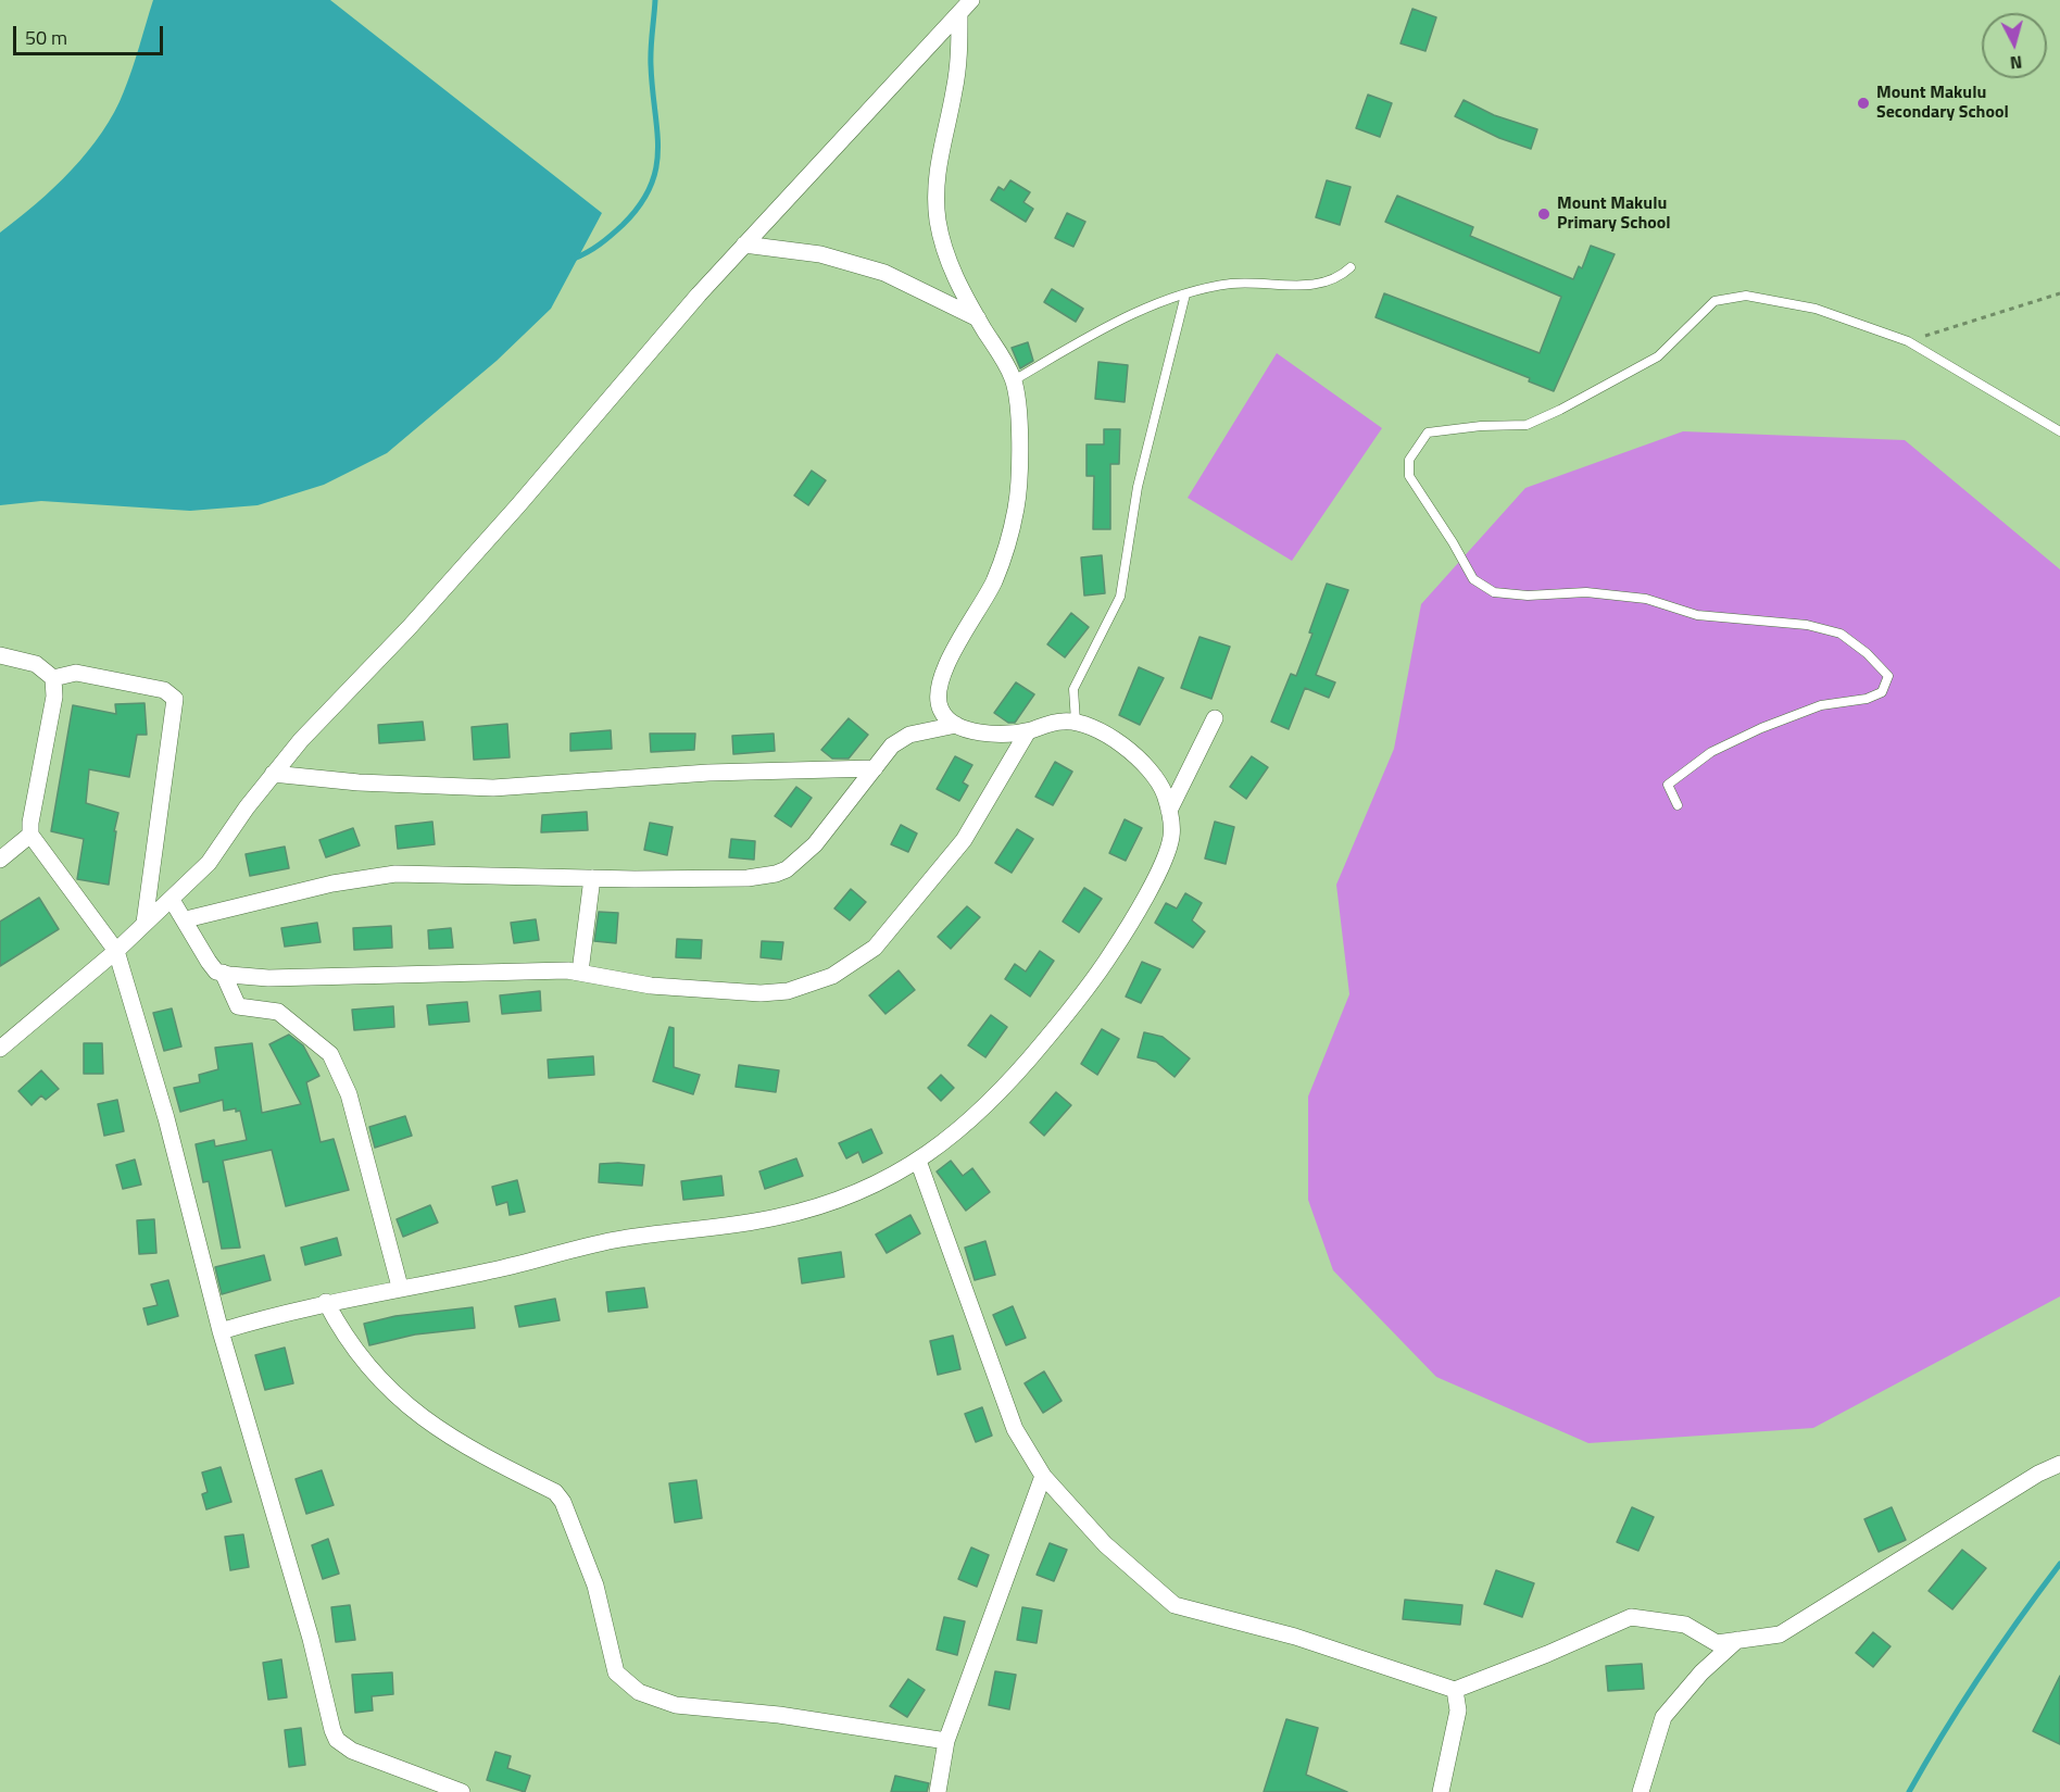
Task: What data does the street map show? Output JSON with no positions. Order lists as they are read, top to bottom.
{
  "places": ["Mount Makulu Secondary School", "Mount Makulu Primary School"],
  "scale_bar": "50 m",
  "north": "bottom"
}
